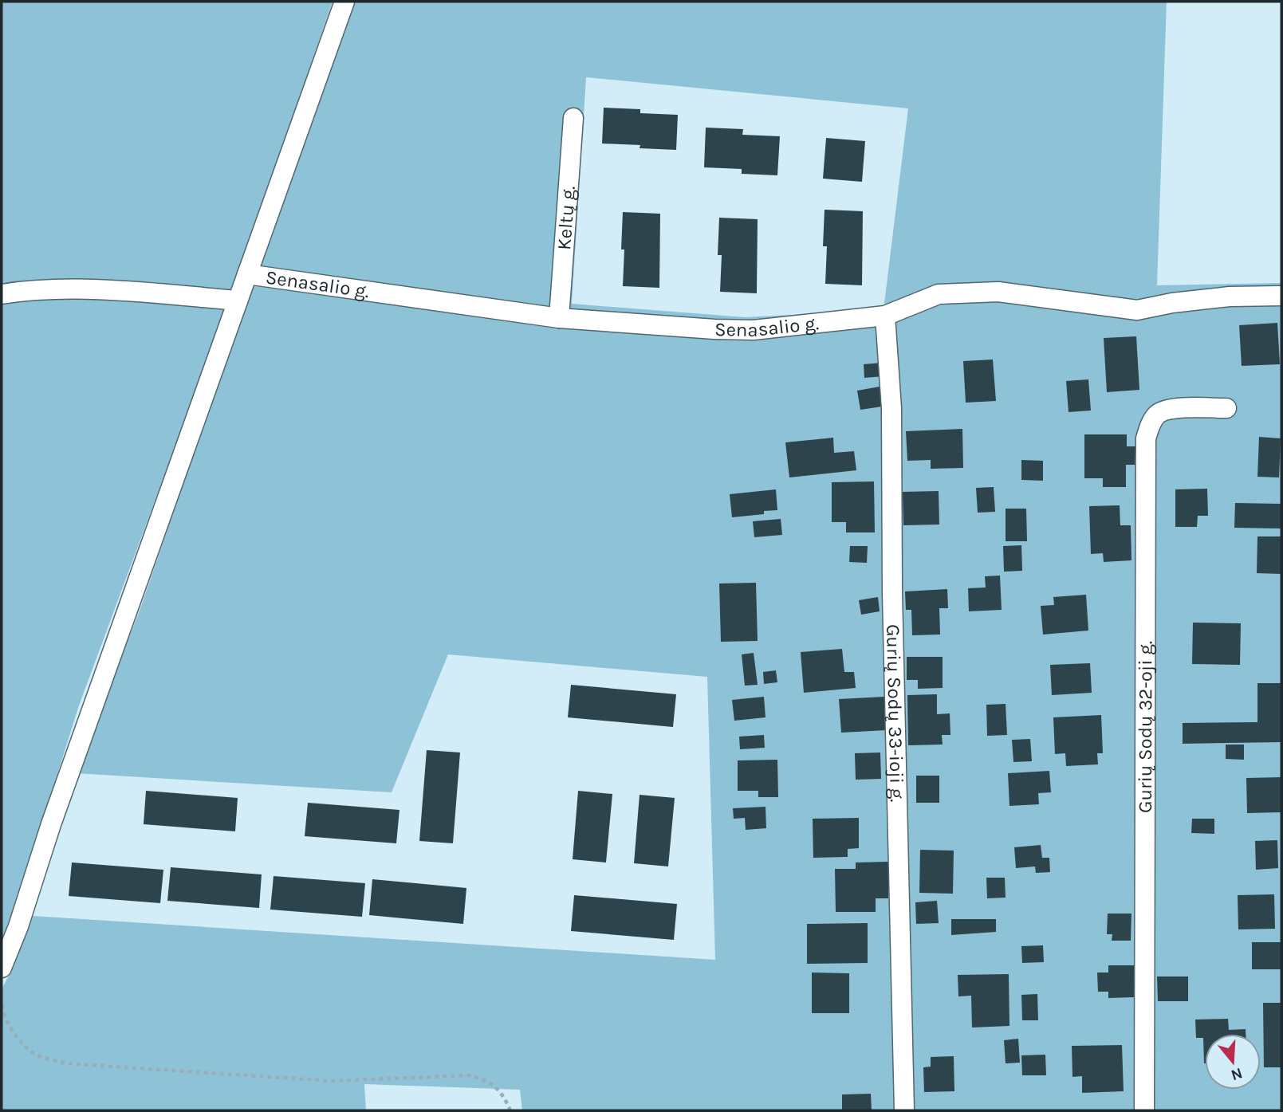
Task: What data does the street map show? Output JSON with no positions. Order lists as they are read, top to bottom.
{
  "streets": {
    "street": [
      "Keltų g.",
      "Senasalio g.",
      "Gurių Sodų 33-ioji g.",
      "Gurių Sodų 32-oji g."
    ]
  },
  "crossings": [
    ["Keltų g.", "Senasalio g."],
    ["Senasalio g.", "Gurių Sodų 33-ioji g."]
  ],
  "north": "bottom"
}
